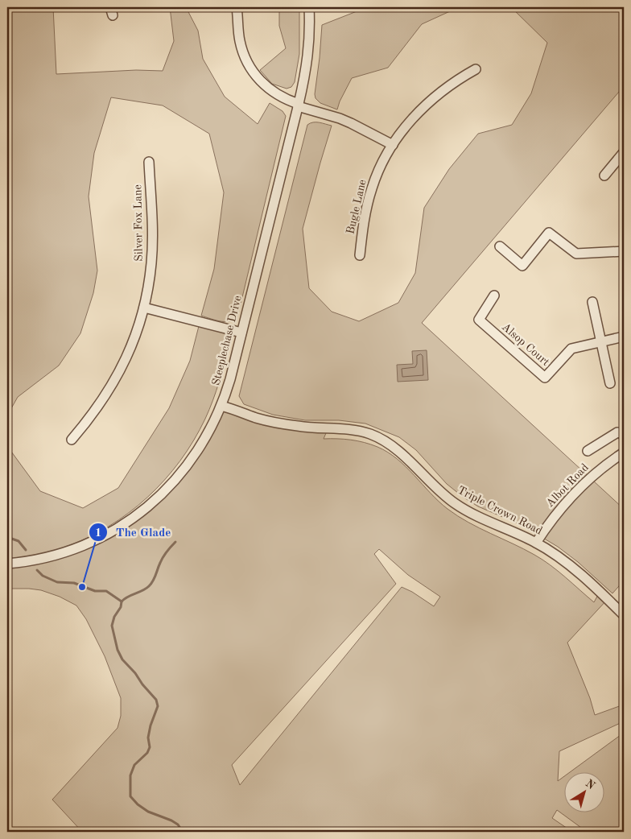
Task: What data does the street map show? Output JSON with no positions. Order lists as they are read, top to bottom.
{
  "streets": {
    "street": [
      "Bugle Lane",
      "Silver Fox Lane",
      "Steeplechase Drive",
      "Alsop Court",
      "Albot Road",
      "Triple Crown Road"
    ]
  },
  "crossings": [
    ["Steeplechase Drive", "Triple Crown Road"],
    ["Albot Road", "Triple Crown Road"]
  ],
  "places": ["The Glade"],
  "north": "top right"
}
